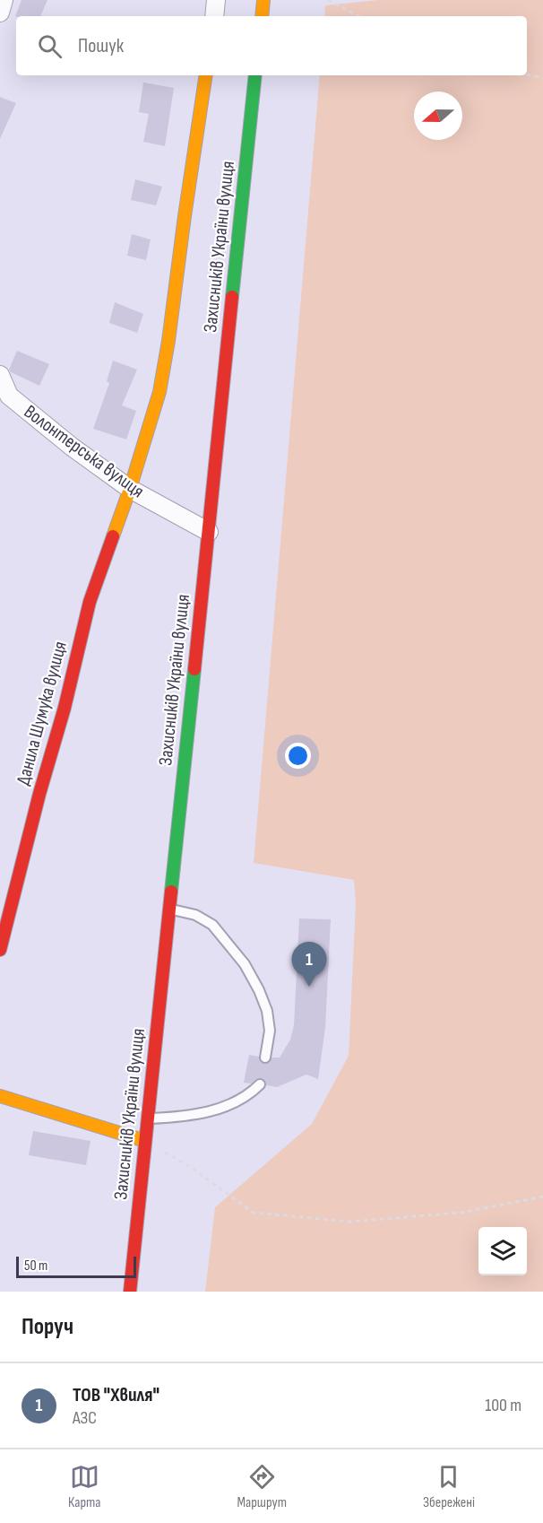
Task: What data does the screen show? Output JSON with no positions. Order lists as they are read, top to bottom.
{
  "streets": {
    "main road": ["Захисників України вулиця", "Данила Шумука вулиця"],
    "street": ["Волонтерська вулиця"]
  },
  "crossings": [
    ["Захисників України вулиця", "Волонтерська вулиця"],
    ["Волонтерська вулиця", "Данила Шумука вулиця"]
  ],
  "scale_bar": "50 m",
  "north": "left",
  "page": {
    "search": "Пошук",
    "pins": "1",
    "scale": "50 m",
    "heading": "Поруч",
    "list": [
      {
        "mark": "1",
        "name": "ТОВ \"Хвиля\"",
        "note": "АЗС",
        "value": "100 m"
      }
    ],
    "nav": ["Карта", "Маршрут", "Збережені"]
  }
}
